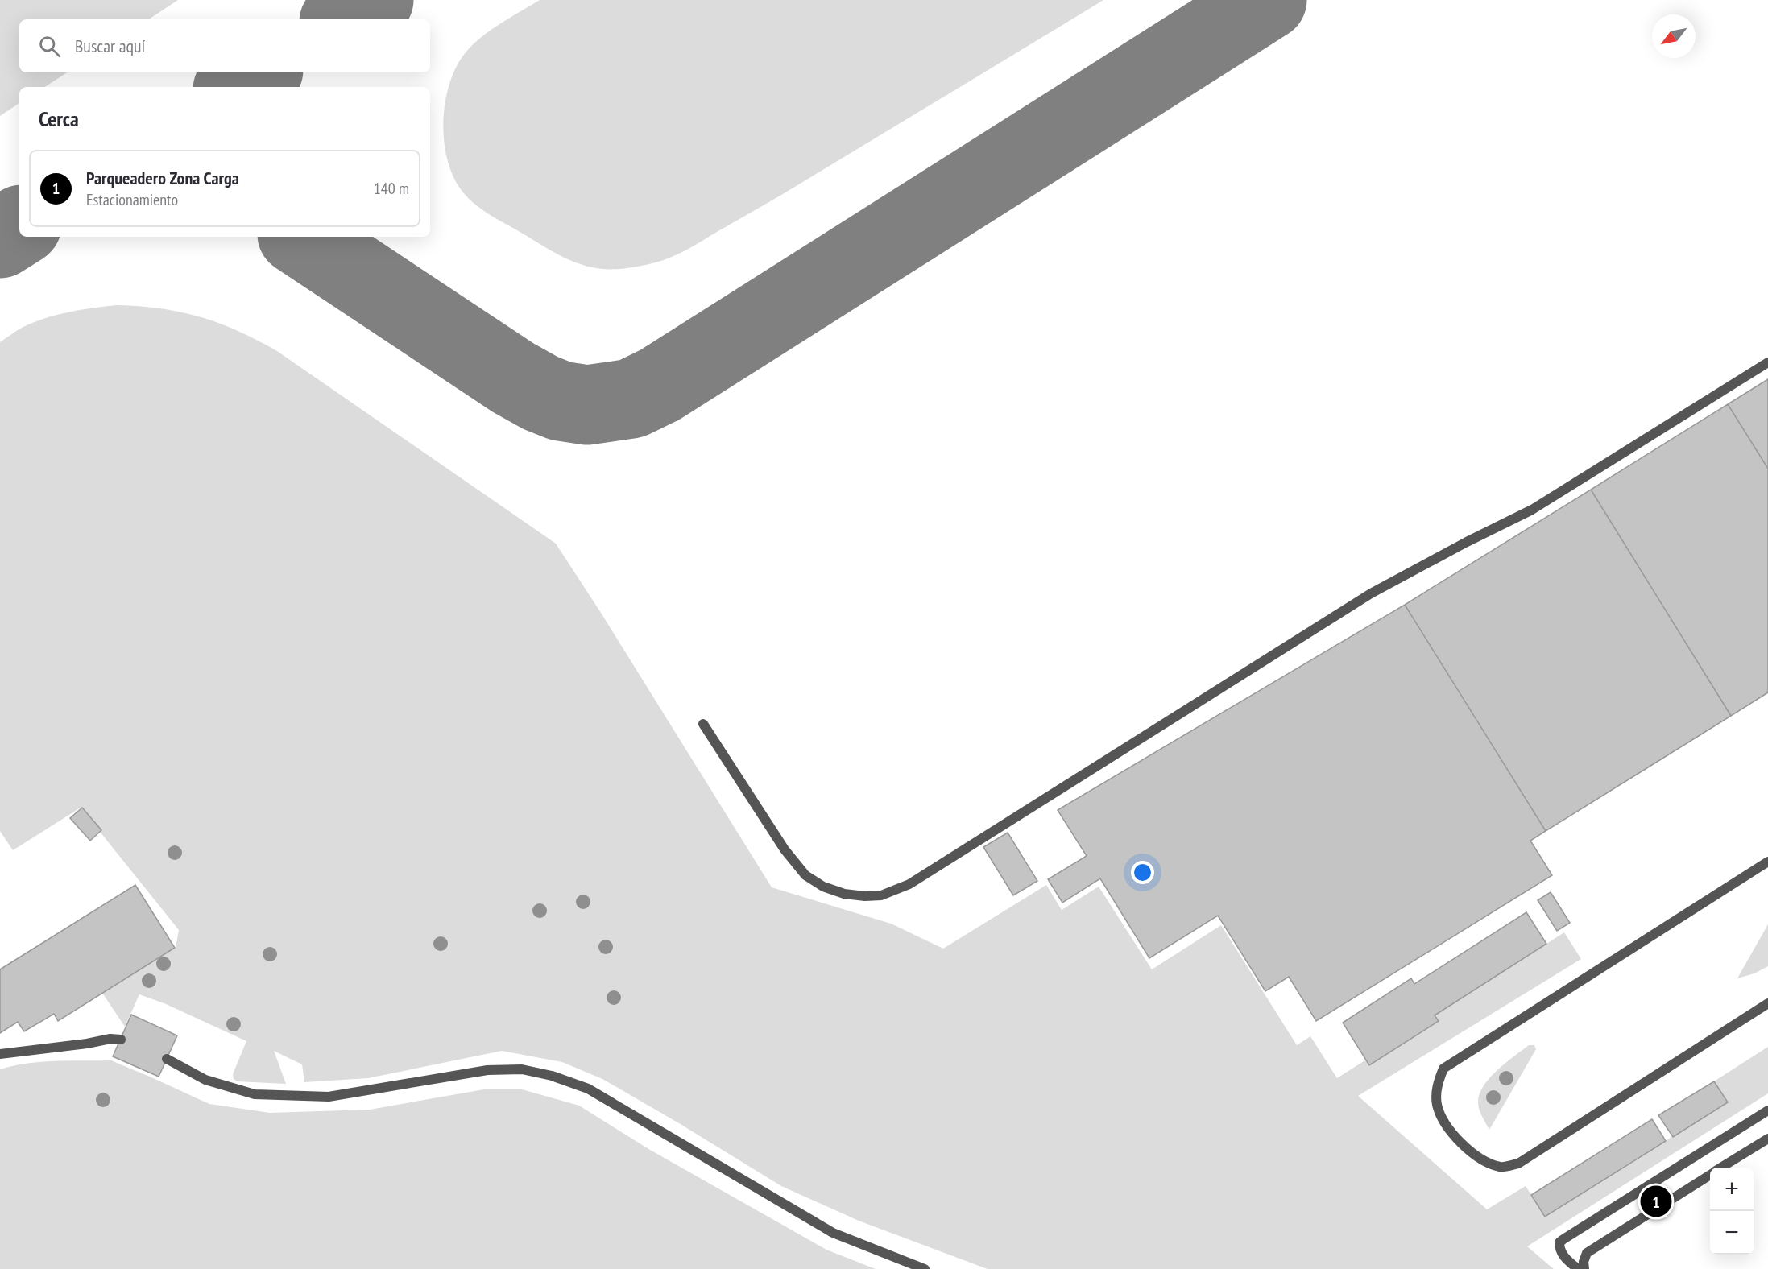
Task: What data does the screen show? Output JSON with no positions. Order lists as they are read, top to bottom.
{
  "north": "bottom left",
  "page": {
    "search": "Buscar aquí",
    "heading": "Cerca",
    "list": [
      {
        "mark": "1",
        "name": "Parqueadero Zona Carga",
        "note": "Estacionamiento",
        "value": "140 m"
      }
    ],
    "map_buttons": ["+", "−"],
    "pins": "1"
  }
}
